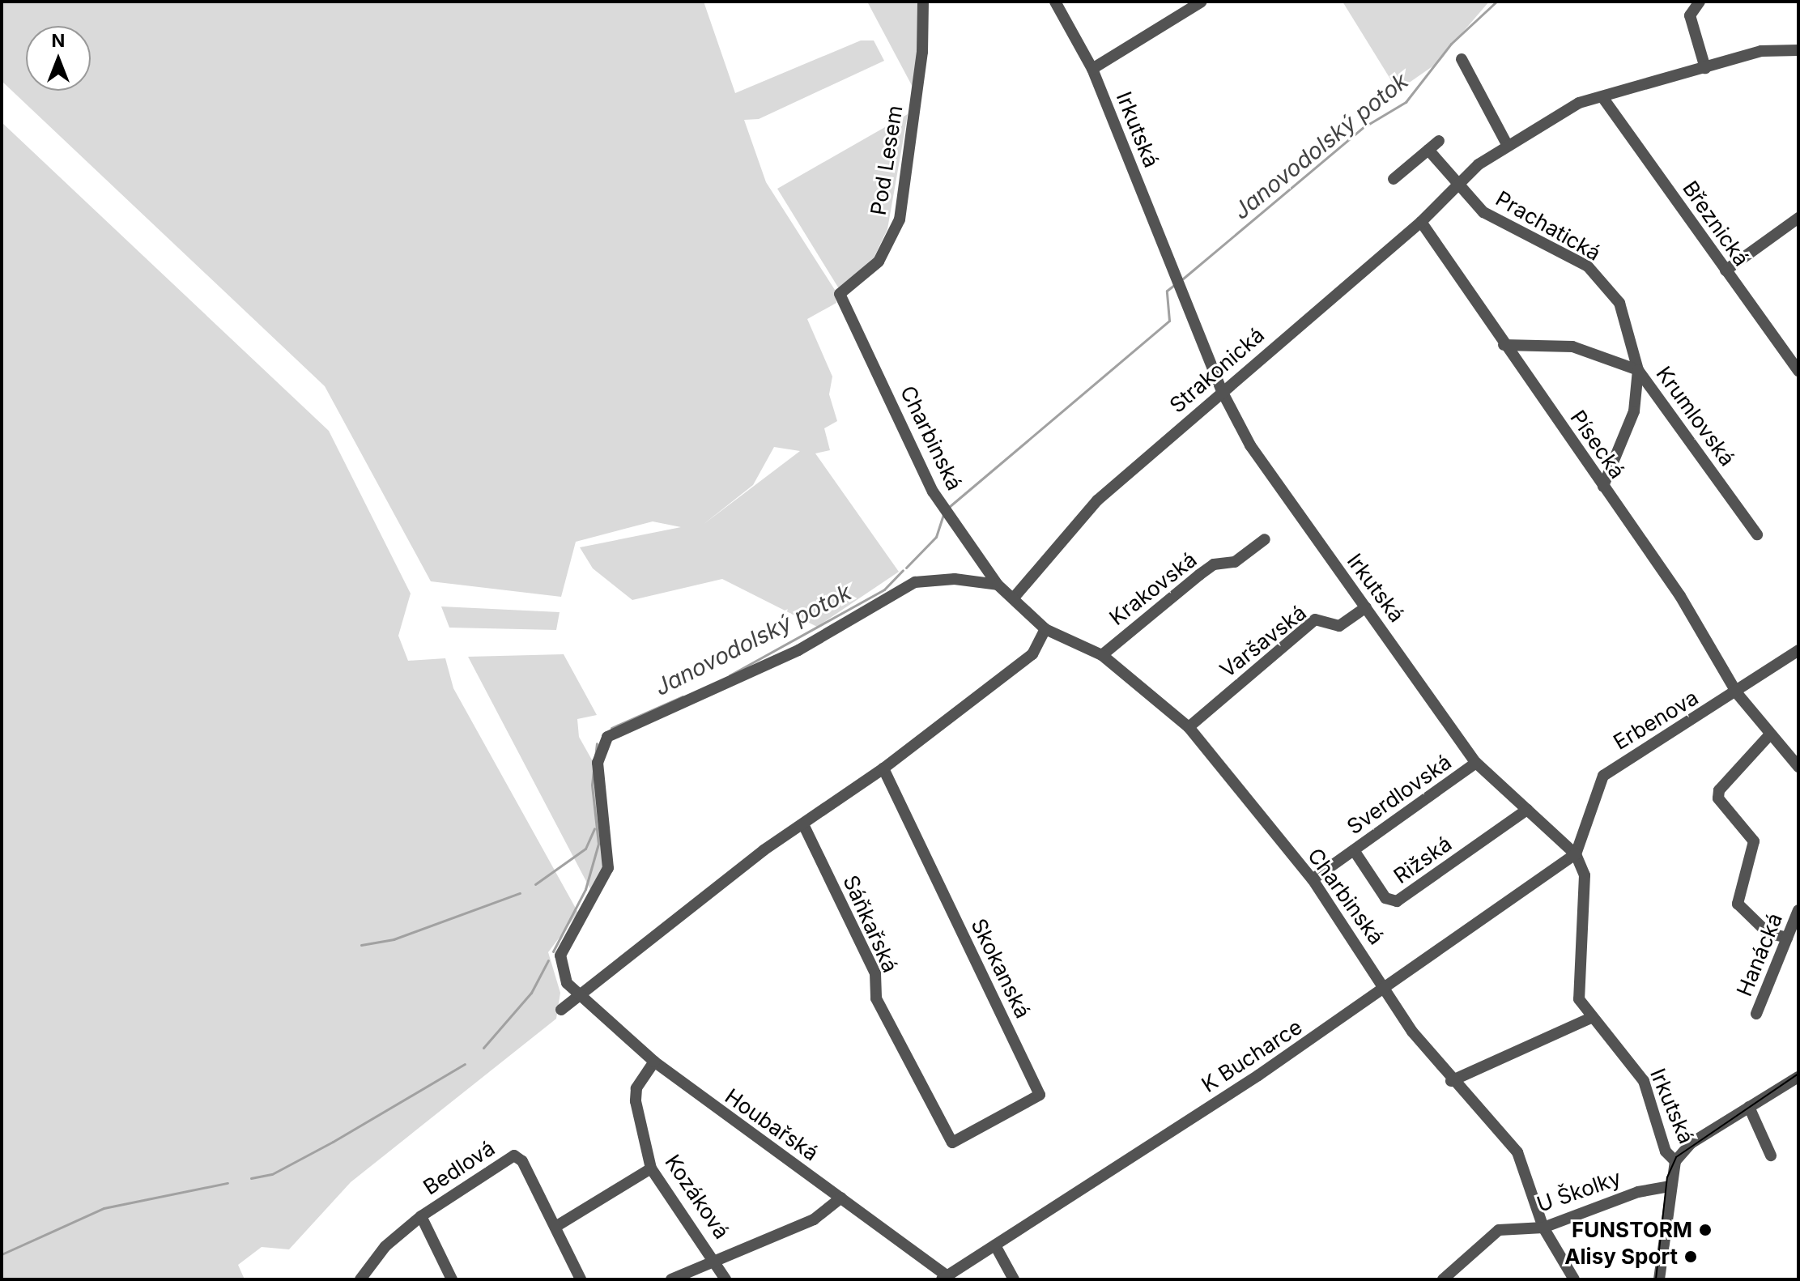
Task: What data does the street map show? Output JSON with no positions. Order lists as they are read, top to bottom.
{
  "streets": {
    "street": [
      "Irkutská",
      "Pod Lesem",
      "Březnická",
      "Prachatická",
      "Strakonická",
      "Krumlovská",
      "Charbinská",
      "Písecká",
      "Krakovská",
      "Varšavská",
      "Erbenova",
      "Sverdlovská",
      "Rižská",
      "Sáňkařská",
      "Hanácká",
      "Skokanská",
      "K Bucharce",
      "Houbařská",
      "Bedlová",
      "U Školky",
      "Kozáková"
    ]
  },
  "crossings": [
    ["Irkutská", "Strakonická"],
    ["Irkutská", "Varšavská"],
    ["Irkutská", "Erbenova"],
    ["Irkutská", "Sverdlovská"],
    ["Irkutská", "Rižská"],
    ["Irkutská", "K Bucharce"],
    ["Pod Lesem", "Charbinská"],
    ["Březnická", "Strakonická"],
    ["Prachatická", "Strakonická"],
    ["Prachatická", "Krumlovská"],
    ["Prachatická", "Písecká"],
    ["Strakonická", "Charbinská"],
    ["Strakonická", "Písecká"],
    ["Krumlovská", "Písecká"],
    ["Charbinská", "Krakovská"],
    ["Charbinská", "Varšavská"],
    ["Charbinská", "Sverdlovská"],
    ["Charbinská", "K Bucharce"],
    ["Charbinská", "Houbařská"],
    ["Charbinská", "U Školky"],
    ["Písecká", "Erbenova"],
    ["Erbenova", "K Bucharce"],
    ["Sverdlovská", "Rižská"],
    ["Sáňkařská", "Skokanská"],
    ["K Bucharce", "Houbařská"],
    ["Houbařská", "Kozáková"]
  ],
  "water": ["Janovodolský potok"],
  "places": ["FUNSTORM", "Alisy Sport"],
  "north": "top"
}
